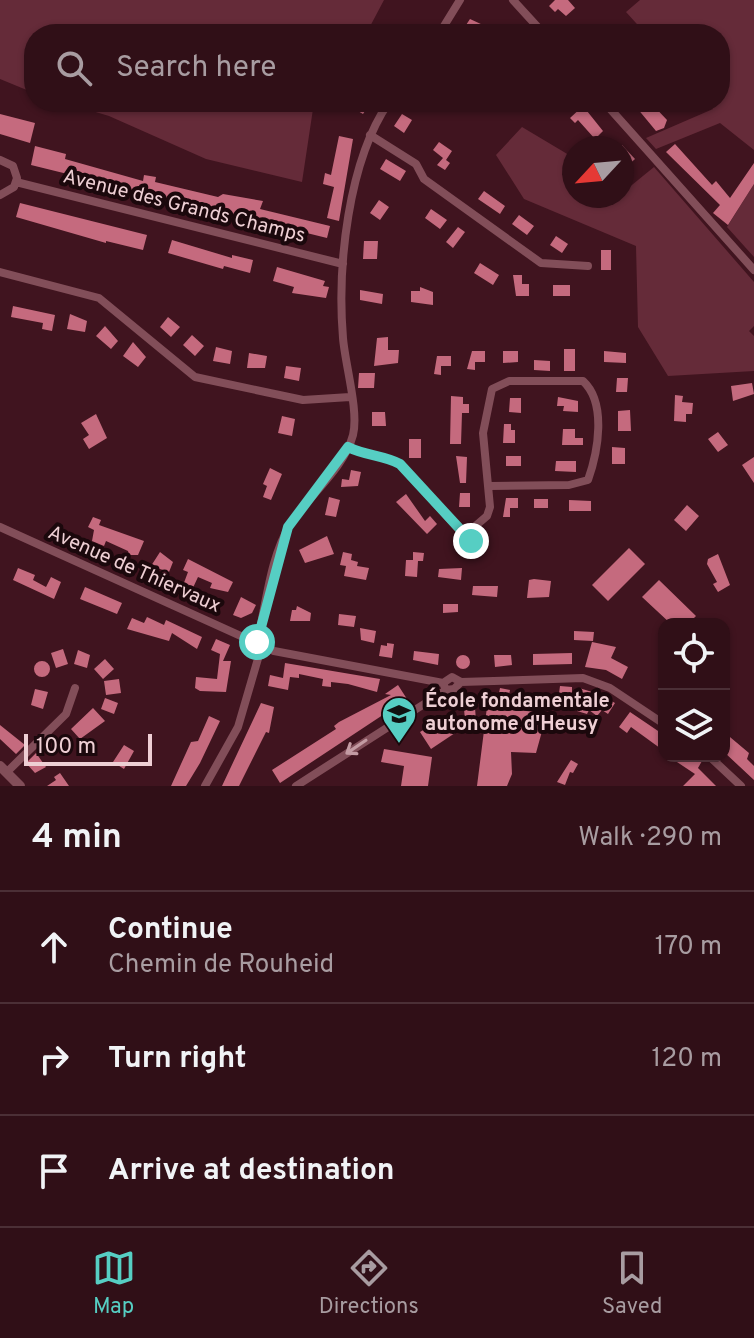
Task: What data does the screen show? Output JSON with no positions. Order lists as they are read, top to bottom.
{
  "streets": {
    "street": ["Avenue des Grands Champs", "Avenue de Thiervaux"]
  },
  "places": {
    "school or university": ["École fondamentale autonome d'Heusy"]
  },
  "scale_bar": "100 m",
  "north": "bottom left",
  "page": {
    "search": "Search here",
    "scale": "100 m",
    "heading": ["4 min", "Walk · 290 m"],
    "list": [
      ["Continue", "Chemin de Rouheid", "170 m"],
      ["Turn right", "120 m"],
      "Arrive at destination"
    ],
    "nav": ["Map", "Directions", "Saved"]
  }
}
